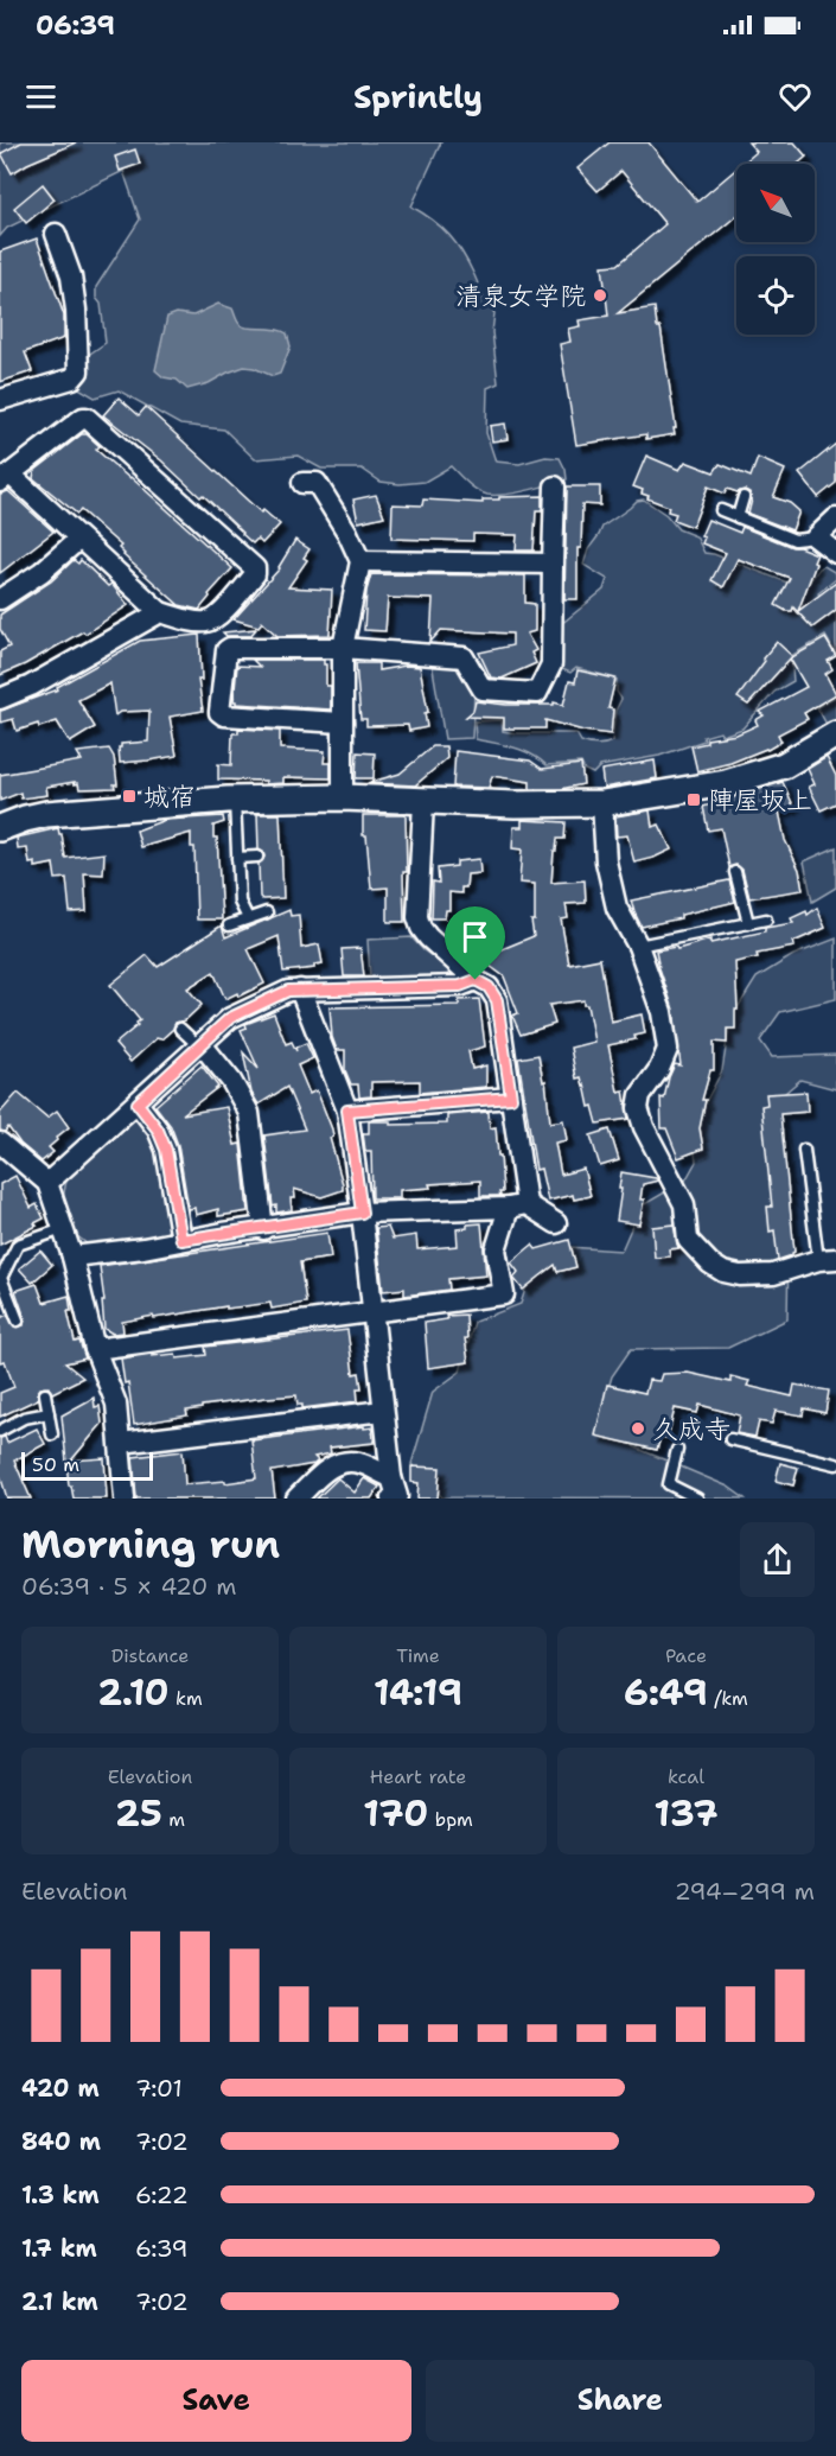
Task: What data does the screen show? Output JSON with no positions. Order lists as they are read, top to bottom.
{
  "places": {
    "other": ["清泉女学院", "久成寺"],
    "transit": ["城宿", "陣屋坂上"]
  },
  "scale_bar": "50 m",
  "north": "top left",
  "page": {
    "status": "06:39",
    "header": "Sprintly",
    "scale": "50 m",
    "heading": ["Morning run", "06:39 · 5 × 420 m"],
    "stats": [
      ["Distance", "2.10 km"],
      ["Time", "14:19"],
      ["Pace", "6:49 /km"],
      ["Elevation", "25 m"],
      ["Heart rate", "170 bpm"],
      ["kcal", "137"]
    ],
    "chart": ["Elevation", "294–299 m"],
    "list": [
      {
        "name": "420 m",
        "note": "7:01"
      },
      {
        "name": "840 m",
        "note": "7:02"
      },
      {
        "name": "1.3 km",
        "note": "6:22"
      },
      {
        "name": "1.7 km",
        "note": "6:39"
      },
      {
        "name": "2.1 km",
        "note": "7:02"
      }
    ],
    "buttons": ["Save", "Share"]
  }
}
